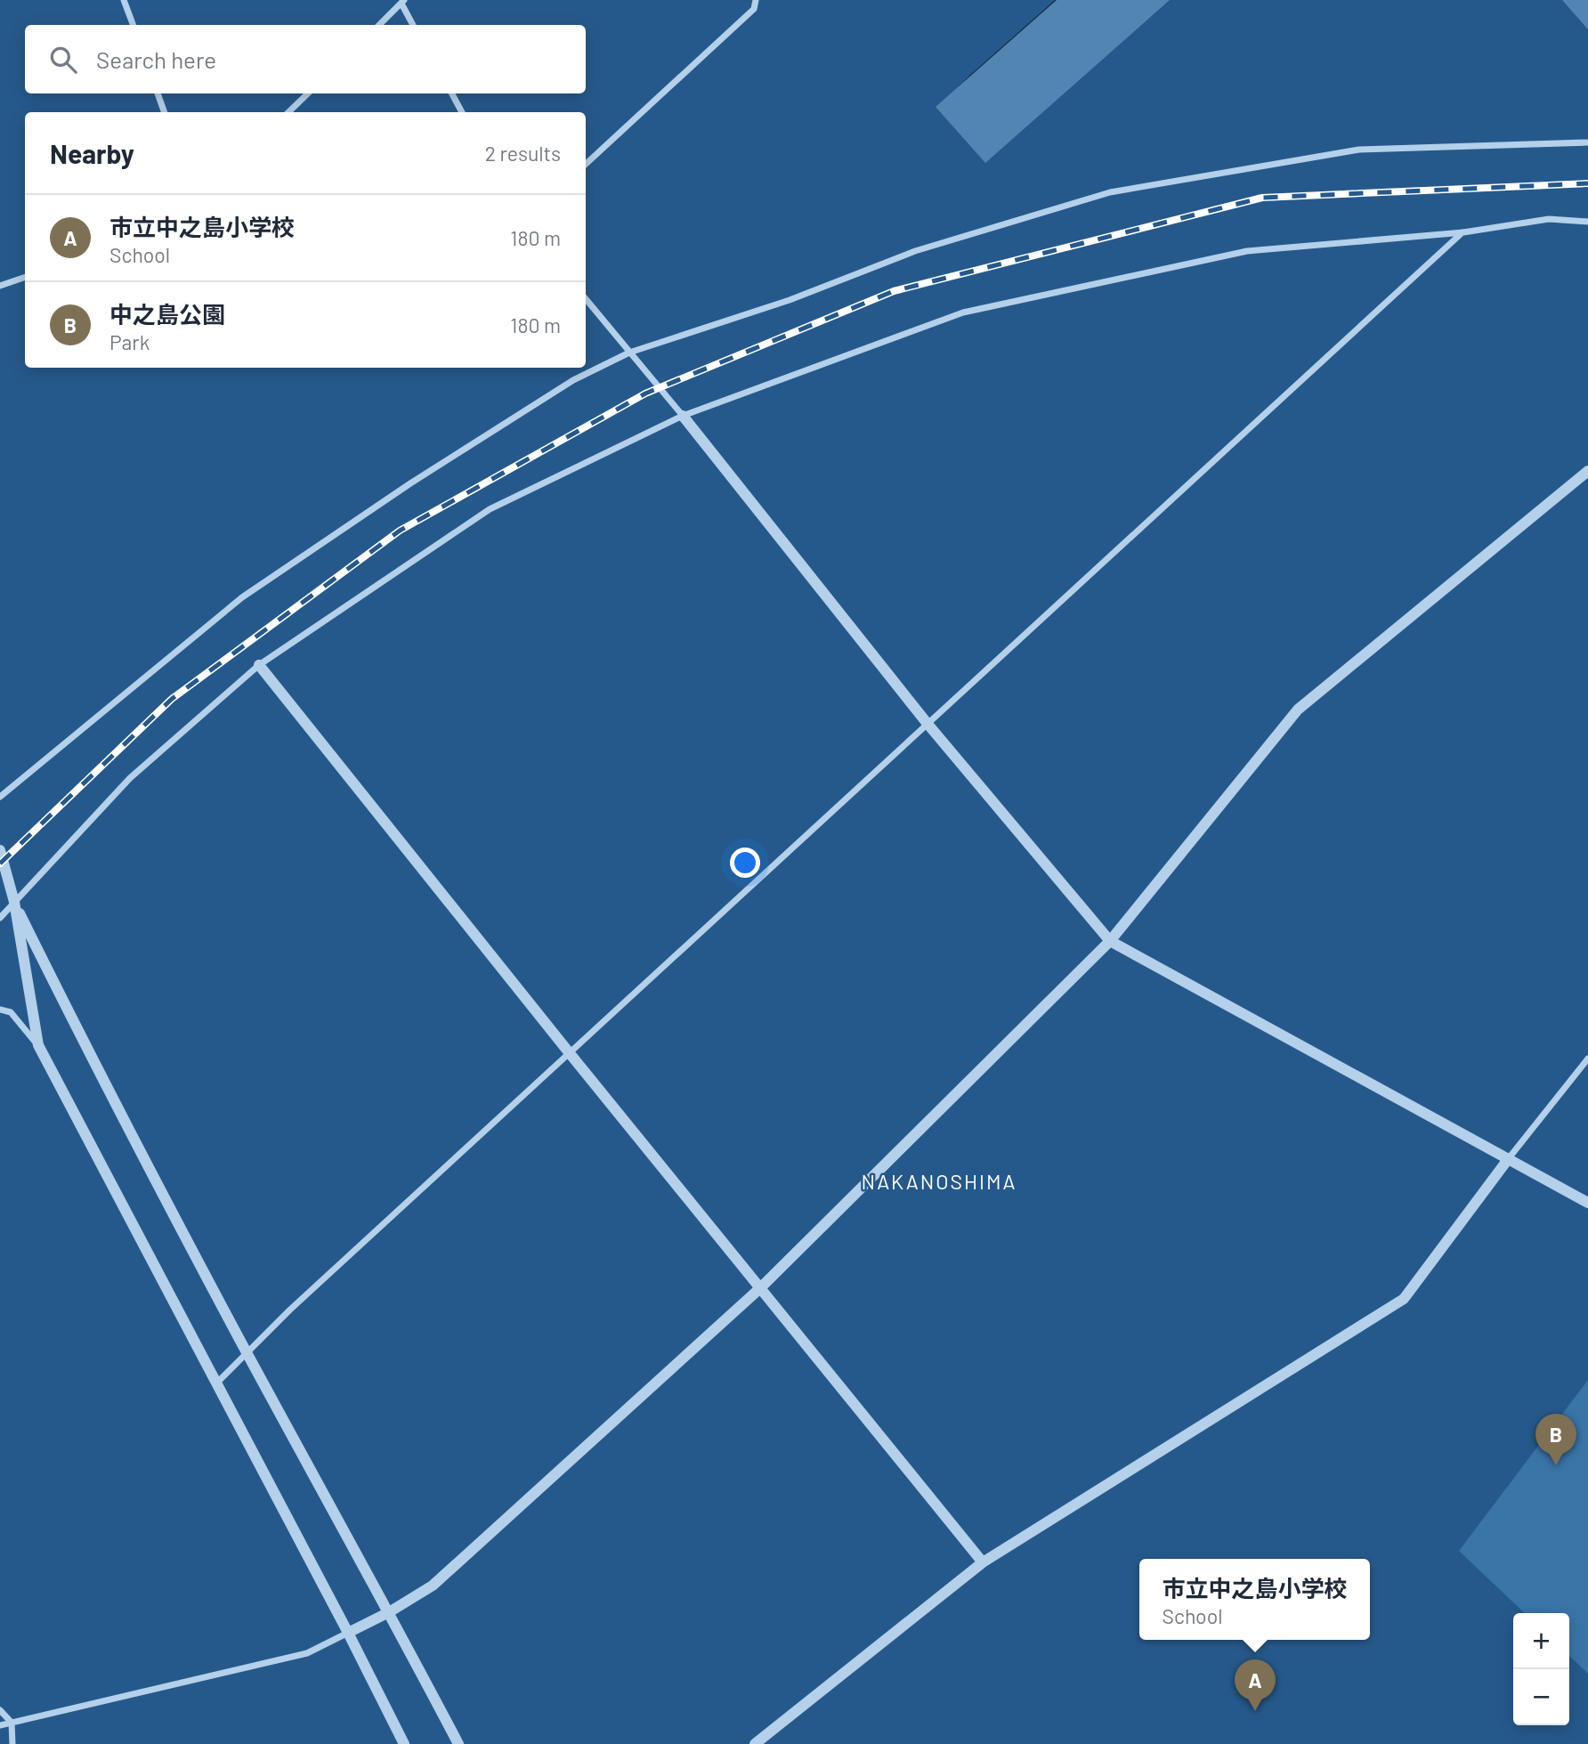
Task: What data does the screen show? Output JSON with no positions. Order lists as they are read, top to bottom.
{
  "districts": ["NAKANOSHIMA"],
  "page": {
    "search": "Search here",
    "heading": ["Nearby", "2 results"],
    "list": [
      {
        "mark": "A",
        "name": "市立中之島小学校",
        "note": "School",
        "value": "180 m"
      },
      {
        "mark": "B",
        "name": "中之島公園",
        "note": "Park",
        "value": "180 m"
      }
    ],
    "pins": ["B", "A"],
    "popup": ["市立中之島小学校", "School"],
    "map_buttons": ["+", "−"]
  }
}
